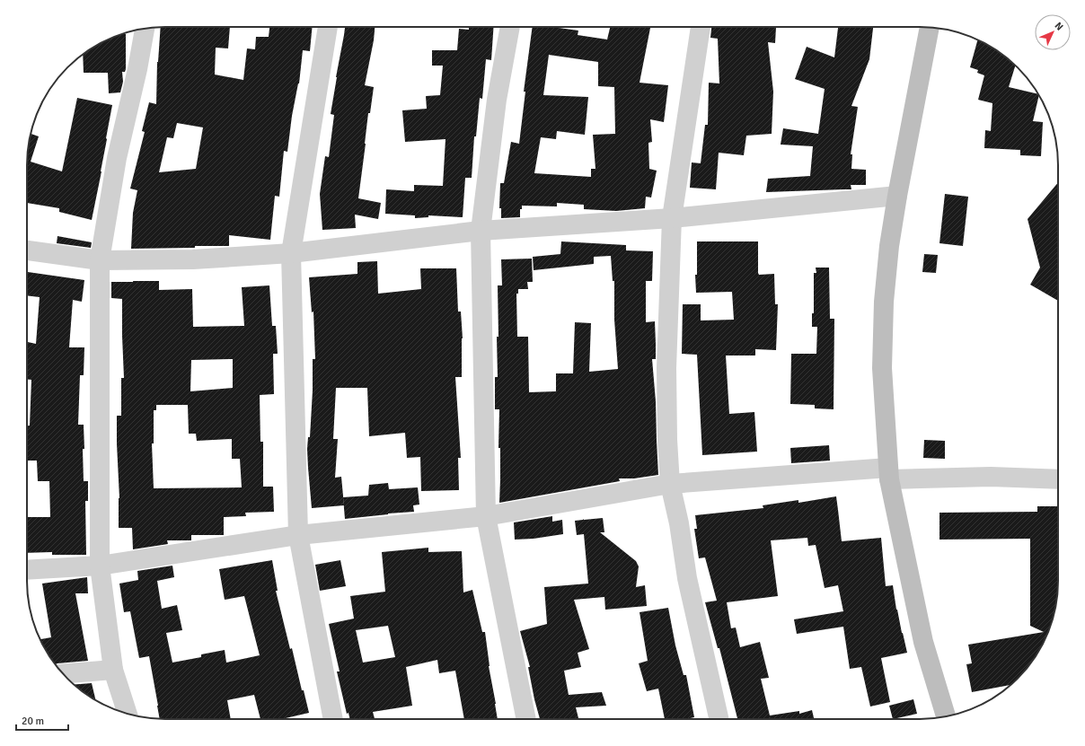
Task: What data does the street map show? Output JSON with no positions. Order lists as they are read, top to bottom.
{
  "scale_bar": "20 m",
  "north": "top right"
}
